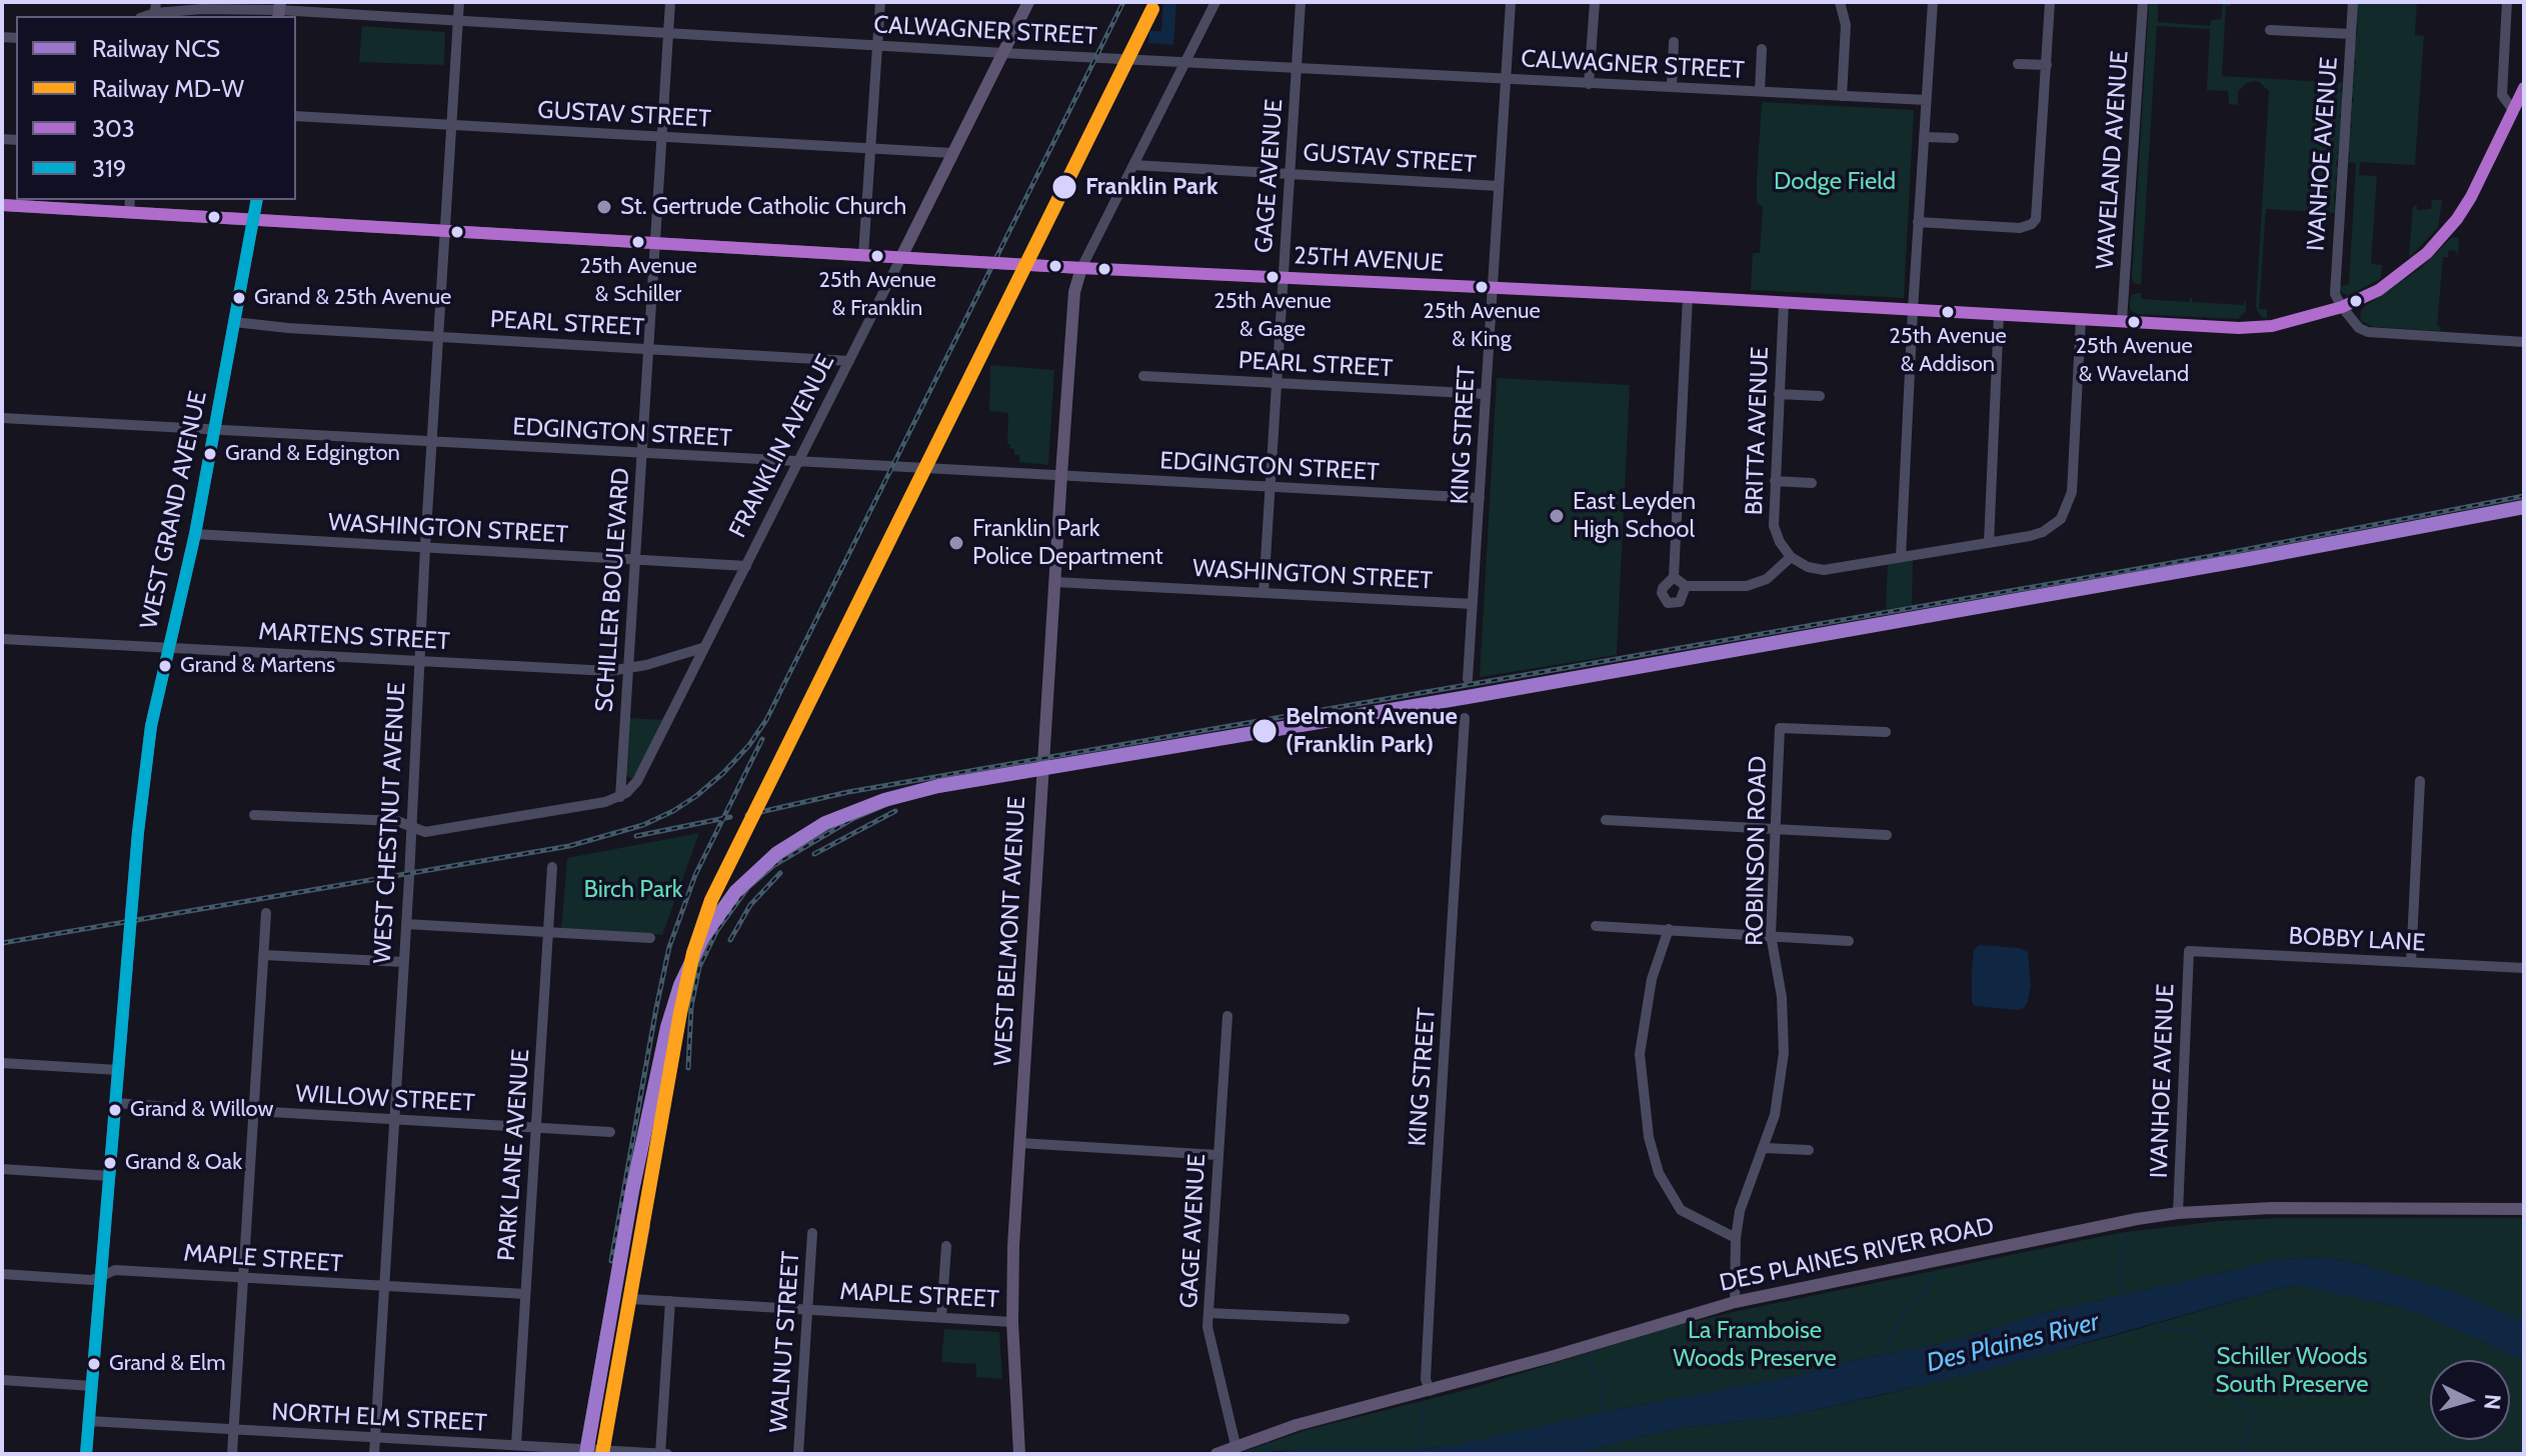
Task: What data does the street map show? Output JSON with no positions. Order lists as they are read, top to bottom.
{
  "streets": {
    "main road": [
      "25TH AVENUE",
      "FRANKLIN AVENUE",
      "WEST GRAND AVENUE",
      "WEST BELMONT AVENUE",
      "DES PLAINES RIVER ROAD"
    ],
    "street": [
      "CALWAGNER STREET",
      "GUSTAV STREET",
      "IVANHOE AVENUE",
      "WAVELAND AVENUE",
      "GAGE AVENUE",
      "PEARL STREET",
      "BRITTA AVENUE",
      "EDGINGTON STREET",
      "KING STREET",
      "WASHINGTON STREET",
      "SCHILLER BOULEVARD",
      "MARTENS STREET",
      "WEST CHESTNUT AVENUE",
      "ROBINSON ROAD",
      "BOBBY LANE",
      "WILLOW STREET",
      "PARK LANE AVENUE",
      "MAPLE STREET",
      "WALNUT STREET",
      "NORTH ELM STREET"
    ]
  },
  "crossings": [
    ["CALWAGNER STREET", "GAGE AVENUE"],
    ["CALWAGNER STREET", "KING STREET"],
    ["CALWAGNER STREET", "FRANKLIN AVENUE"],
    ["CALWAGNER STREET", "SCHILLER BOULEVARD"],
    ["CALWAGNER STREET", "WEST CHESTNUT AVENUE"],
    ["GUSTAV STREET", "GAGE AVENUE"],
    ["GUSTAV STREET", "KING STREET"],
    ["GUSTAV STREET", "FRANKLIN AVENUE"],
    ["GUSTAV STREET", "SCHILLER BOULEVARD"],
    ["GUSTAV STREET", "WEST CHESTNUT AVENUE"],
    ["IVANHOE AVENUE", "25TH AVENUE"],
    ["IVANHOE AVENUE", "BOBBY LANE"],
    ["IVANHOE AVENUE", "DES PLAINES RIVER ROAD"],
    ["WAVELAND AVENUE", "25TH AVENUE"],
    ["GAGE AVENUE", "25TH AVENUE"],
    ["GAGE AVENUE", "PEARL STREET"],
    ["GAGE AVENUE", "EDGINGTON STREET"],
    ["GAGE AVENUE", "WASHINGTON STREET"],
    ["GAGE AVENUE", "DES PLAINES RIVER ROAD"],
    ["25TH AVENUE", "BRITTA AVENUE"],
    ["25TH AVENUE", "KING STREET"],
    ["25TH AVENUE", "FRANKLIN AVENUE"],
    ["25TH AVENUE", "WEST GRAND AVENUE"],
    ["25TH AVENUE", "SCHILLER BOULEVARD"],
    ["25TH AVENUE", "WEST CHESTNUT AVENUE"],
    ["25TH AVENUE", "WEST BELMONT AVENUE"],
    ["PEARL STREET", "KING STREET"],
    ["PEARL STREET", "FRANKLIN AVENUE"],
    ["PEARL STREET", "WEST GRAND AVENUE"],
    ["PEARL STREET", "SCHILLER BOULEVARD"],
    ["PEARL STREET", "WEST CHESTNUT AVENUE"],
    ["EDGINGTON STREET", "KING STREET"],
    ["EDGINGTON STREET", "FRANKLIN AVENUE"],
    ["EDGINGTON STREET", "WEST GRAND AVENUE"],
    ["EDGINGTON STREET", "SCHILLER BOULEVARD"],
    ["EDGINGTON STREET", "WEST CHESTNUT AVENUE"],
    ["EDGINGTON STREET", "WEST BELMONT AVENUE"],
    ["KING STREET", "WASHINGTON STREET"],
    ["KING STREET", "DES PLAINES RIVER ROAD"],
    ["FRANKLIN AVENUE", "WASHINGTON STREET"],
    ["FRANKLIN AVENUE", "SCHILLER BOULEVARD"],
    ["FRANKLIN AVENUE", "MARTENS STREET"],
    ["WEST GRAND AVENUE", "WASHINGTON STREET"],
    ["WEST GRAND AVENUE", "MARTENS STREET"],
    ["WEST GRAND AVENUE", "MAPLE STREET"],
    ["WEST GRAND AVENUE", "NORTH ELM STREET"],
    ["WASHINGTON STREET", "SCHILLER BOULEVARD"],
    ["WASHINGTON STREET", "WEST CHESTNUT AVENUE"],
    ["WASHINGTON STREET", "WEST BELMONT AVENUE"],
    ["SCHILLER BOULEVARD", "MARTENS STREET"],
    ["MARTENS STREET", "WEST CHESTNUT AVENUE"],
    ["WEST CHESTNUT AVENUE", "WILLOW STREET"],
    ["WEST CHESTNUT AVENUE", "MAPLE STREET"],
    ["WEST CHESTNUT AVENUE", "NORTH ELM STREET"],
    ["ROBINSON ROAD", "DES PLAINES RIVER ROAD"],
    ["WEST BELMONT AVENUE", "MAPLE STREET"],
    ["WILLOW STREET", "PARK LANE AVENUE"],
    ["PARK LANE AVENUE", "MAPLE STREET"],
    ["PARK LANE AVENUE", "NORTH ELM STREET"],
    ["MAPLE STREET", "WALNUT STREET"]
  ],
  "water": ["Des Plaines River"],
  "parks": [
    "Dodge Field",
    "Birch Park",
    "La Framboise Woods Preserve",
    "Schiller Woods South Preserve"
  ],
  "places": [
    "Franklin Park",
    "St. Gertrude Catholic Church",
    "25th Avenue & Schiller",
    "25th Avenue & Franklin",
    "25th Avenue & Gage",
    "25th Avenue & King",
    "Grand & 25th Avenue",
    "25th Avenue & Addison",
    "25th Avenue & Waveland",
    "Grand & Edgington",
    "East Leyden High School",
    "Franklin Park Police Department",
    "Grand & Martens",
    "Belmont Avenue (Franklin Park)",
    "Grand & Willow",
    "Grand & Oak",
    "Grand & Elm"
  ],
  "lines": [
    "rail line MD-W",
    "transit line 303",
    "transit line 319",
    "rail line NCS"
  ],
  "legend": [
    "Railway NCS",
    "Railway MD-W",
    "303",
    "319"
  ],
  "north": "right"
}
